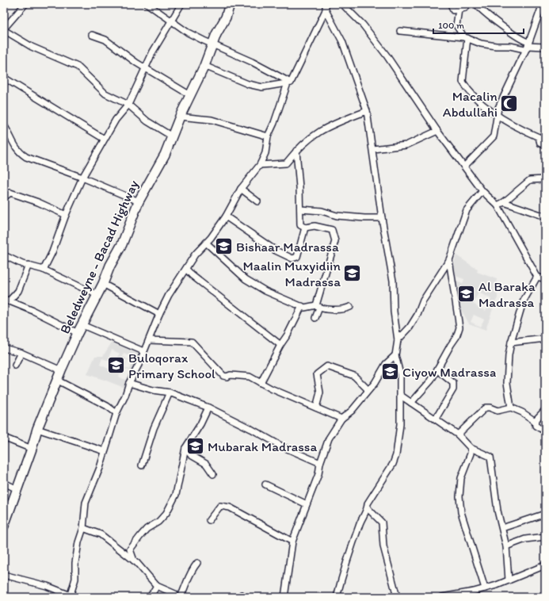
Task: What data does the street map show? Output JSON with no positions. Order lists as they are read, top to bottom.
{
  "streets": {
    "street": ["Beledweyne - Bacad Highway"]
  },
  "places": {
    "mosque": ["Macalin Abdullahi"],
    "school or university": [
      "Bishaar Madrassa",
      "Maalin Muxyidiin Madrassa",
      "Al Baraka Madrassa",
      "Buloqorax Primary School",
      "Ciyow Madrassa",
      "Mubarak Madrassa"
    ]
  },
  "scale_bar": "100 m"
}
